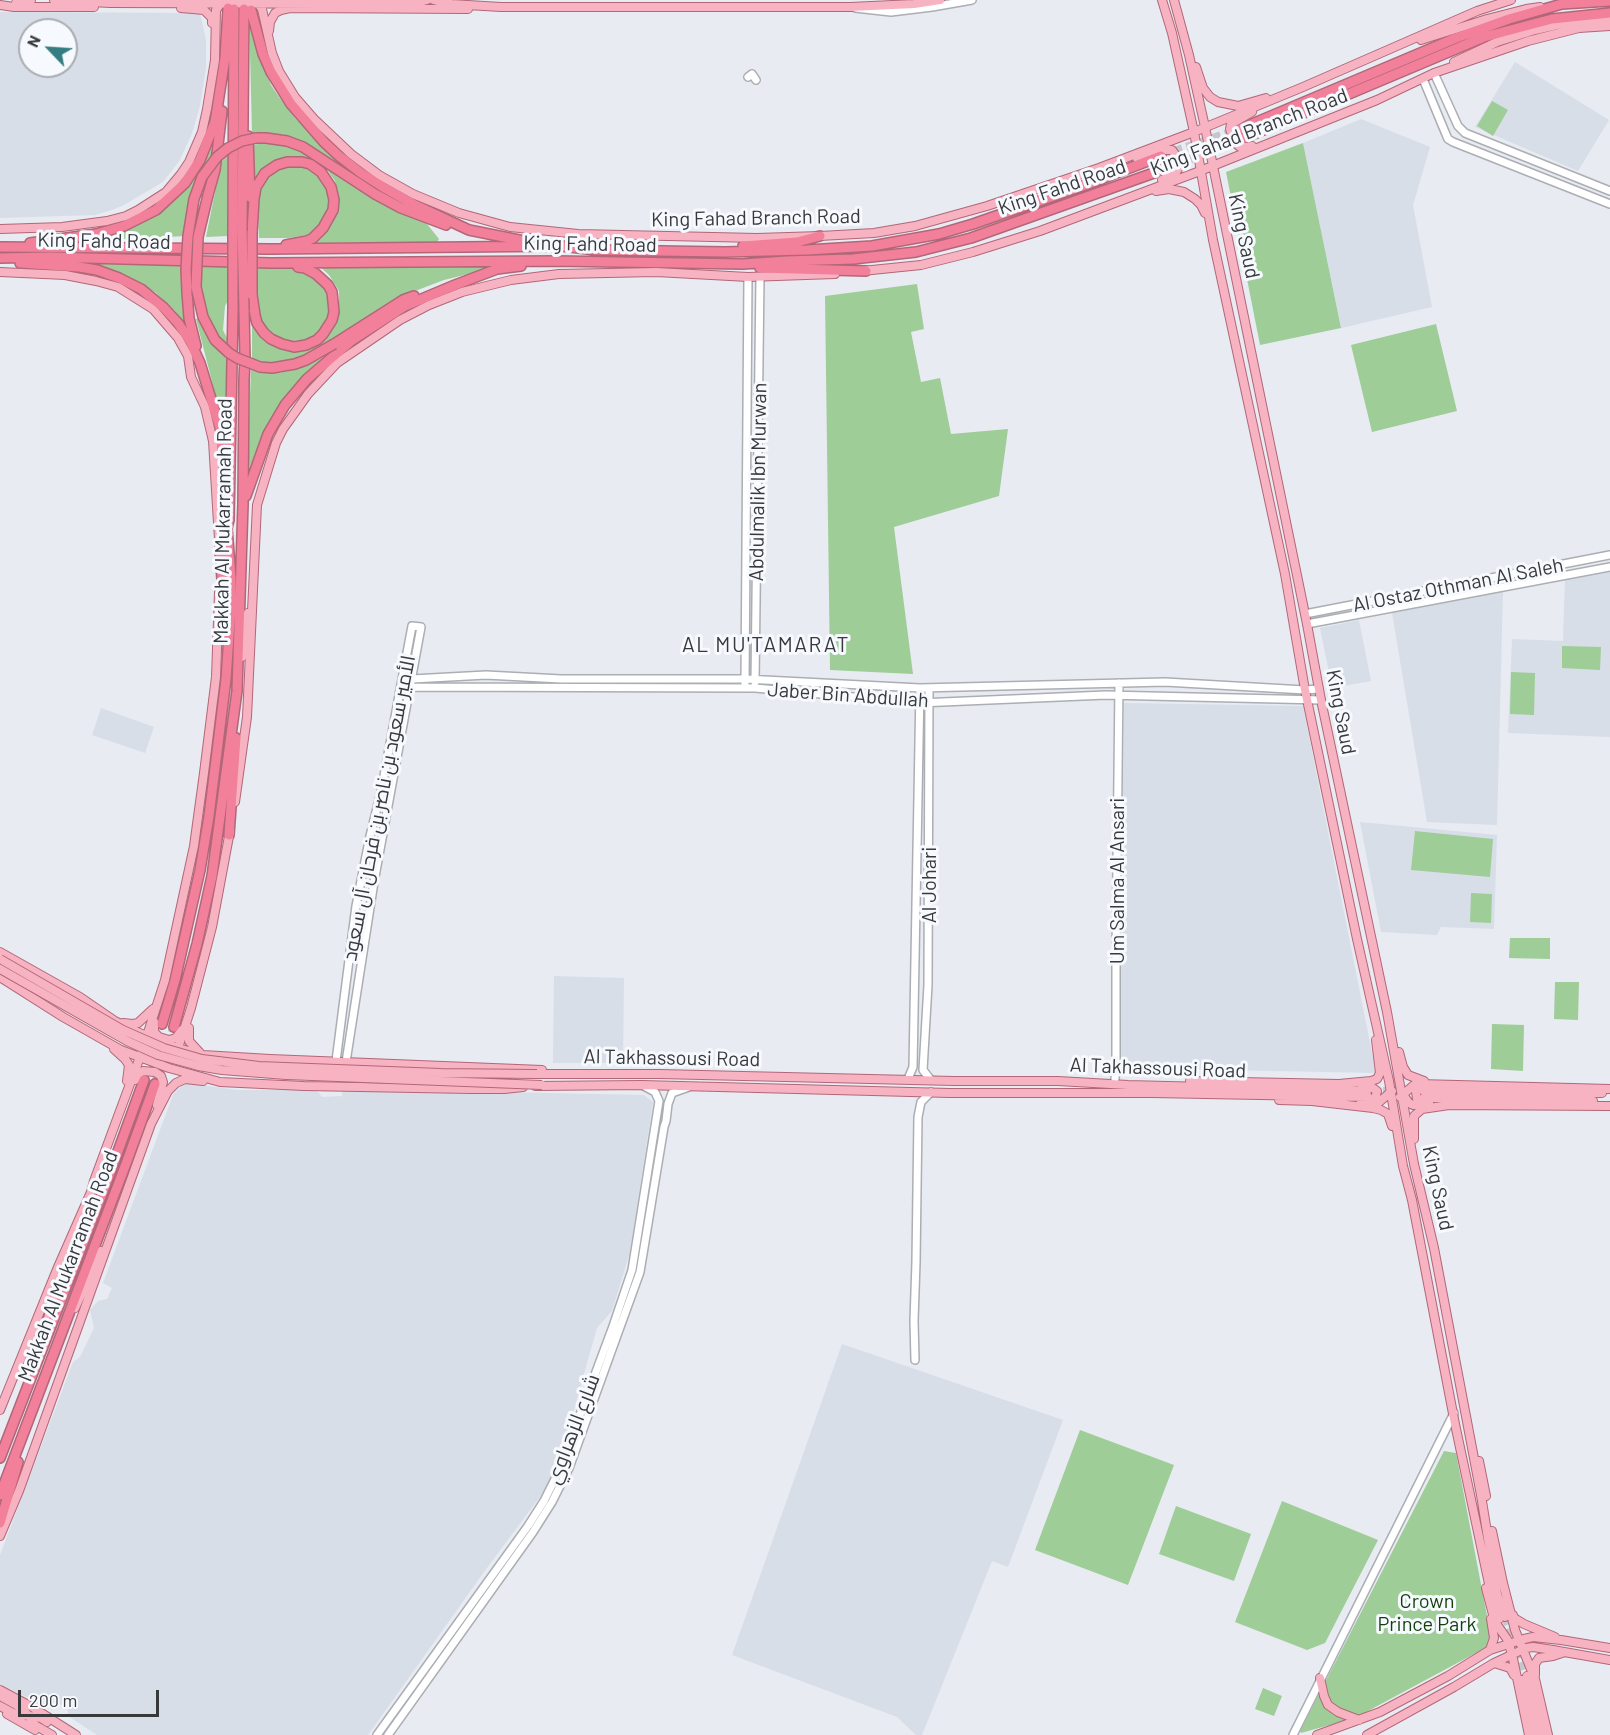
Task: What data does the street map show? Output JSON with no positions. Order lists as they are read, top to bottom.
{
  "streets": {
    "highway": ["King Fahd Road", "Makkah Al Mukarramah Road"],
    "main road": ["King Fahad Branch Road", "King Saud", "Al Takhassousi Road"],
    "street": [
      "Abdulmalik Ibn Murwan",
      "Al Ostaz Othman Al Saleh",
      "Jaber Bin Abdullah",
      "الأمير سعود بن ناصر بن فرحان آل سعود",
      "Um Salma Al Ansari",
      "Al Johari",
      "شارع الزهراوي"
    ]
  },
  "crossings": [
    ["King Fahad Branch Road", "King Saud"],
    ["King Fahad Branch Road", "Abdulmalik Ibn Murwan"],
    ["King Saud", "Al Ostaz Othman Al Saleh"],
    ["King Saud", "Jaber Bin Abdullah"],
    ["Abdulmalik Ibn Murwan", "Jaber Bin Abdullah"],
    ["Jaber Bin Abdullah", "الأمير سعود بن ناصر بن فرحان آل سعود"],
    ["Jaber Bin Abdullah", "Um Salma Al Ansari"],
    ["Jaber Bin Abdullah", "Al Johari"],
    ["Al Johari", "Al Takhassousi Road"],
    ["Al Takhassousi Road", "شارع الزهراوي"]
  ],
  "districts": ["AL MU'TAMARAT"],
  "parks": ["Crown Prince Park"],
  "scale_bar": "200 m",
  "north": "top left"
}
